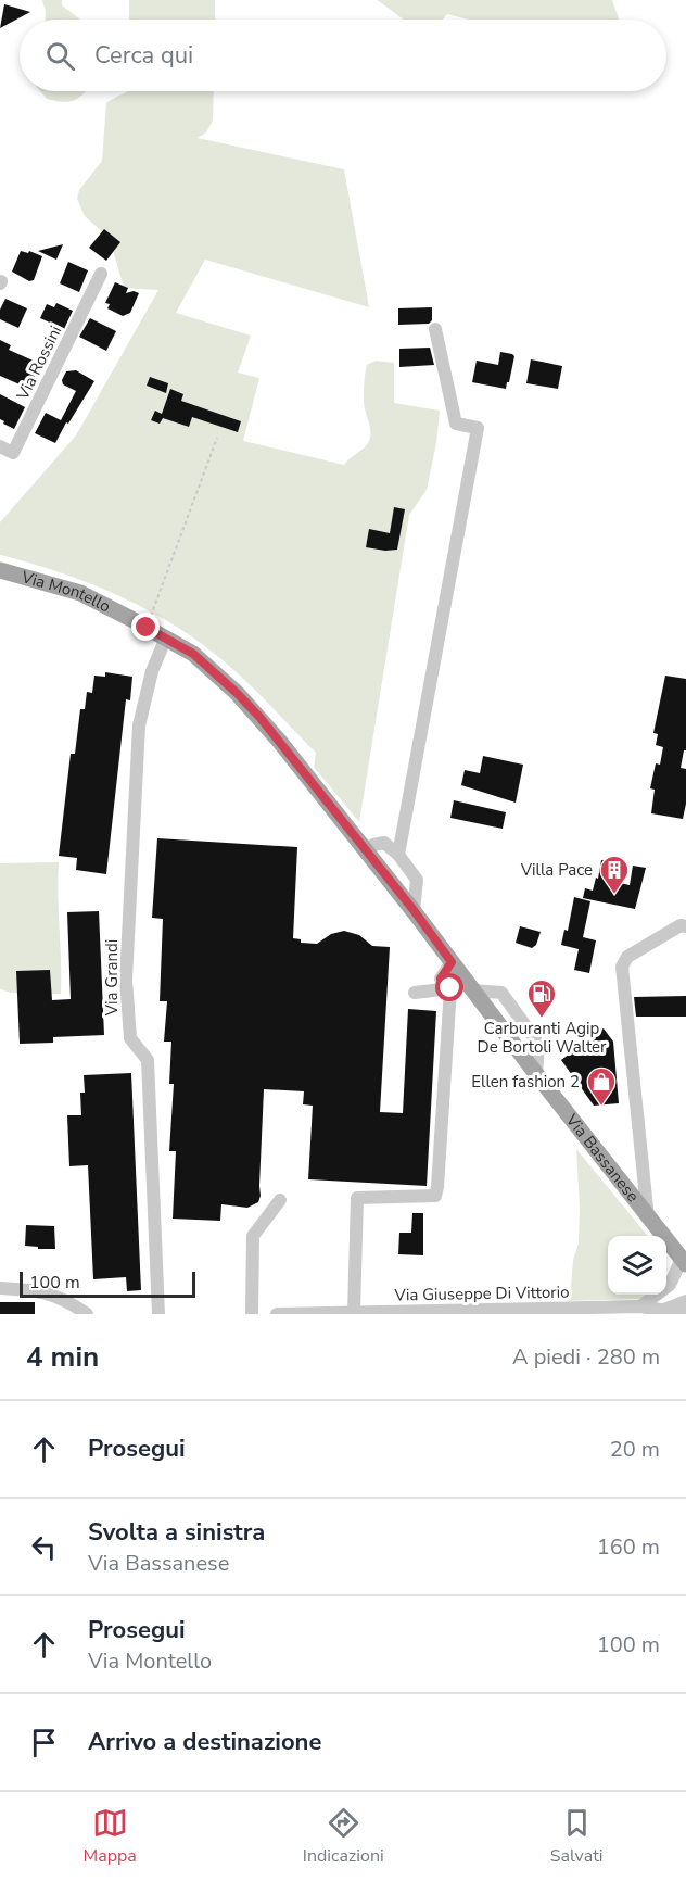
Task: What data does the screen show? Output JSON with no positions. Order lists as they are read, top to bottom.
{
  "streets": {
    "main road": ["Via Montello", "Via Bassanese"],
    "street": ["Via Rossini", "Via Grandi", "Via Giuseppe Di Vittorio"]
  },
  "crossings": [
    ["Via Montello", "Via Grandi"],
    ["Via Montello", "Via Bassanese"]
  ],
  "places": {
    "building": ["Villa Pace"],
    "fuel station": ["Carburanti Agip De Bortoli Walter"],
    "shop": ["Ellen fashion 2"]
  },
  "scale_bar": "100 m",
  "page": {
    "search": "Cerca qui",
    "scale": "100 m",
    "heading": ["4 min", "A piedi · 280 m"],
    "list": [
      ["Prosegui", "20 m"],
      ["Svolta a sinistra", "Via Bassanese", "160 m"],
      ["Prosegui", "Via Montello", "100 m"],
      "Arrivo a destinazione"
    ],
    "nav": ["Mappa", "Indicazioni", "Salvati"]
  }
}
